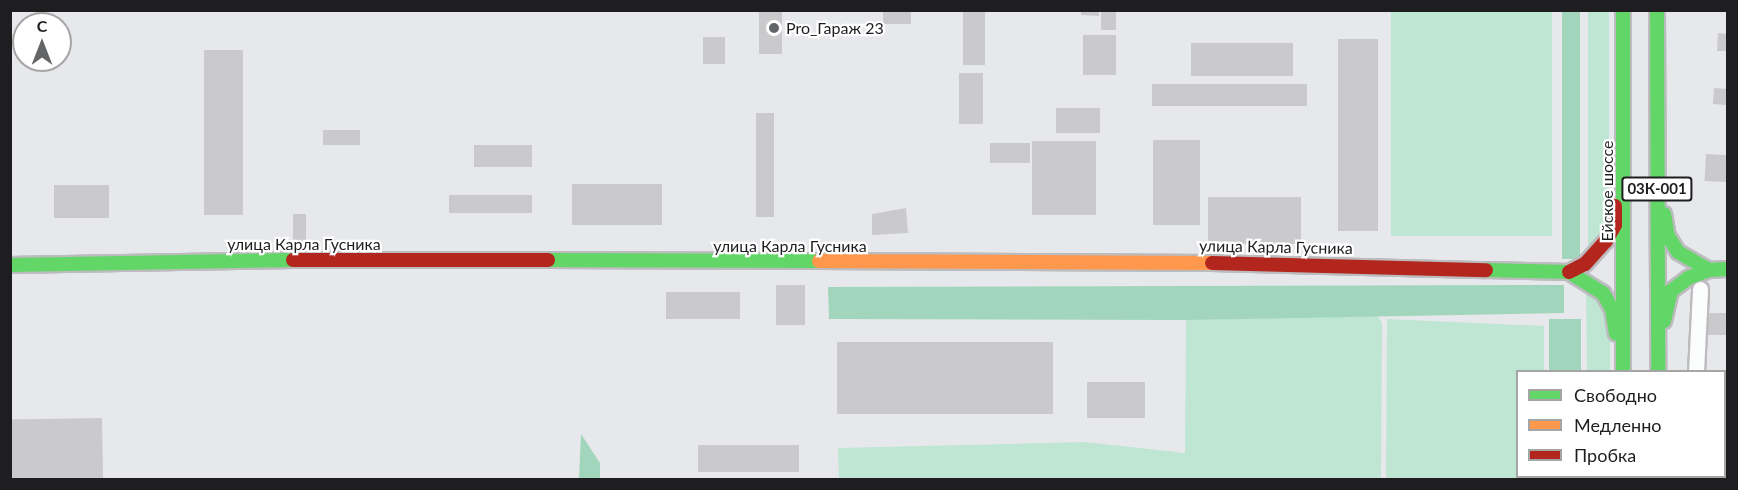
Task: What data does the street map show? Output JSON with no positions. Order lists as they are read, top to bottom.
{
  "streets": {
    "street": ["03К-001", "Ейское шоссе", "улица Карла Гусника"]
  },
  "places": ["Pro_Гараж 23"],
  "legend": ["Свободно", "Медленно", "Пробка"],
  "north": "top"
}
